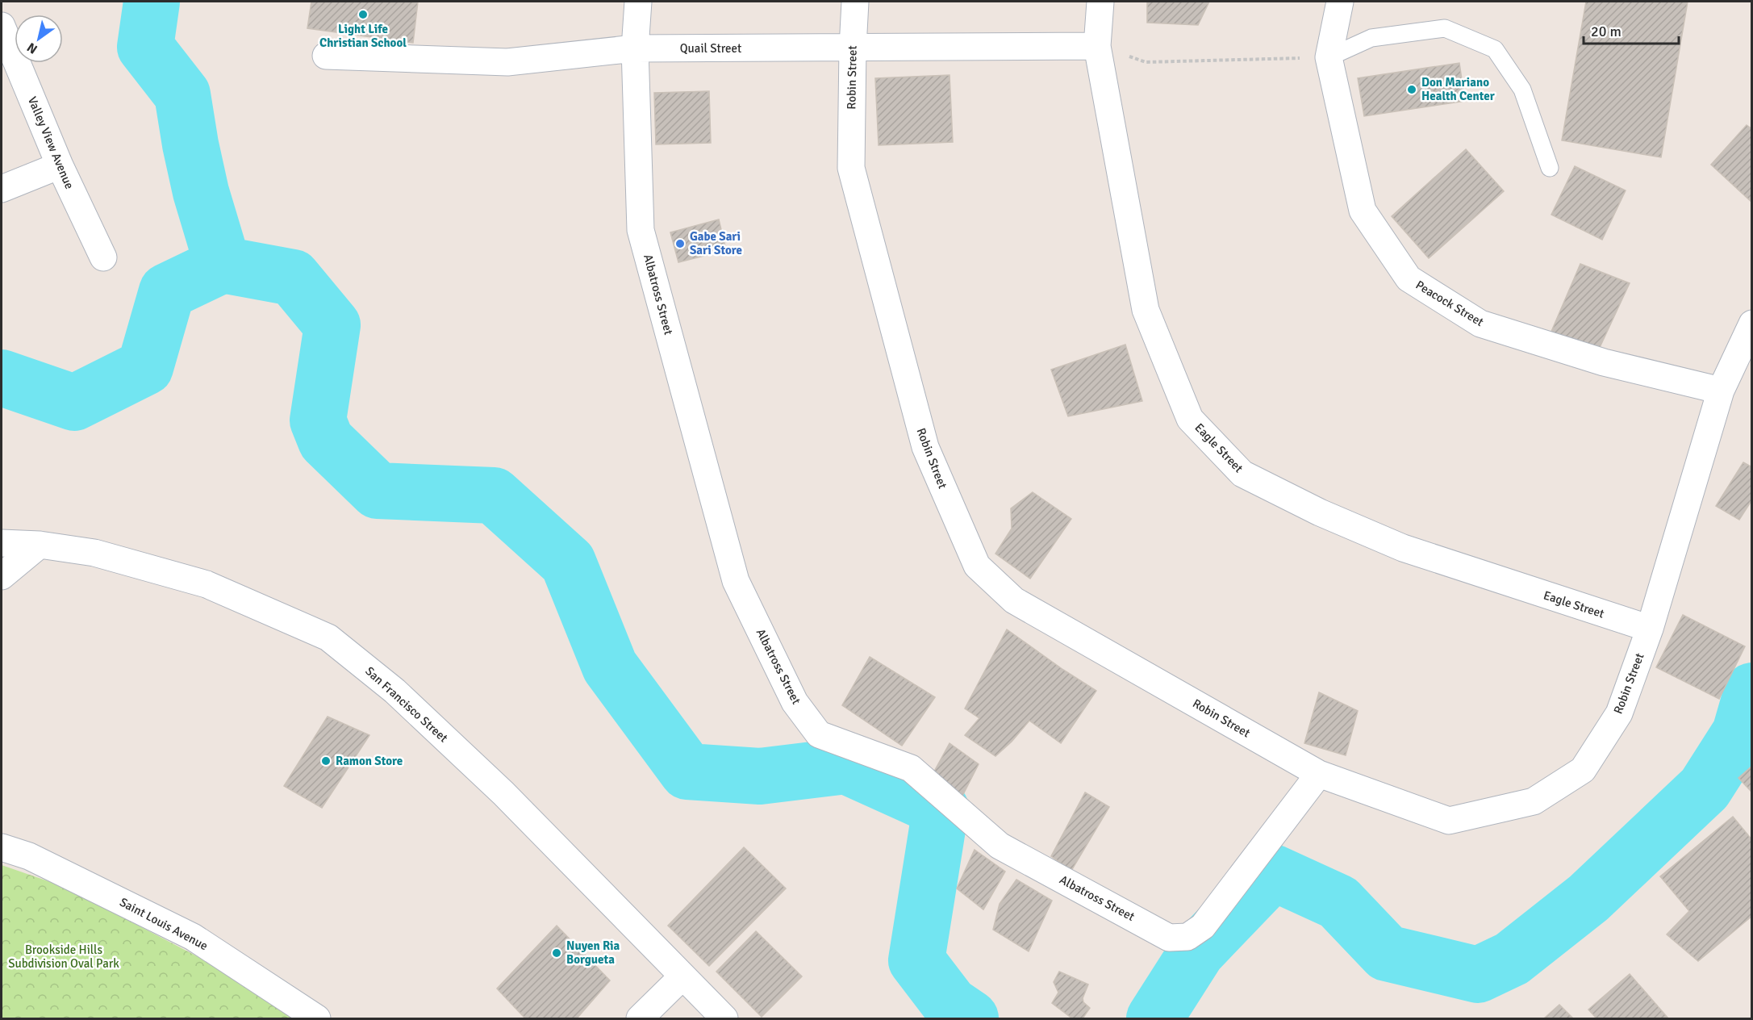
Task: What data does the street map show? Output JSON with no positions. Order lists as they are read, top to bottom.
{
  "streets": {
    "street": [
      "Quail Street",
      "Robin Street",
      "Valley View Avenue",
      "Albatross Street",
      "Peacock Street",
      "Eagle Street",
      "San Francisco Street",
      "Saint Louis Avenue"
    ]
  },
  "crossings": [
    ["Quail Street", "Robin Street"],
    ["Quail Street", "Albatross Street"],
    ["Quail Street", "Eagle Street"],
    ["Robin Street", "Albatross Street"],
    ["Robin Street", "Peacock Street"],
    ["Robin Street", "Eagle Street"]
  ],
  "parks": ["Brookside Hills Subdivision Oval Park"],
  "places": [
    "Light Life Christian School",
    "Don Mariano Health Center",
    "Gabe Sari Sari Store",
    "Ramon Store",
    "Nuyen Ria Borgueta"
  ],
  "scale_bar": "20 m",
  "north": "bottom left"
}
